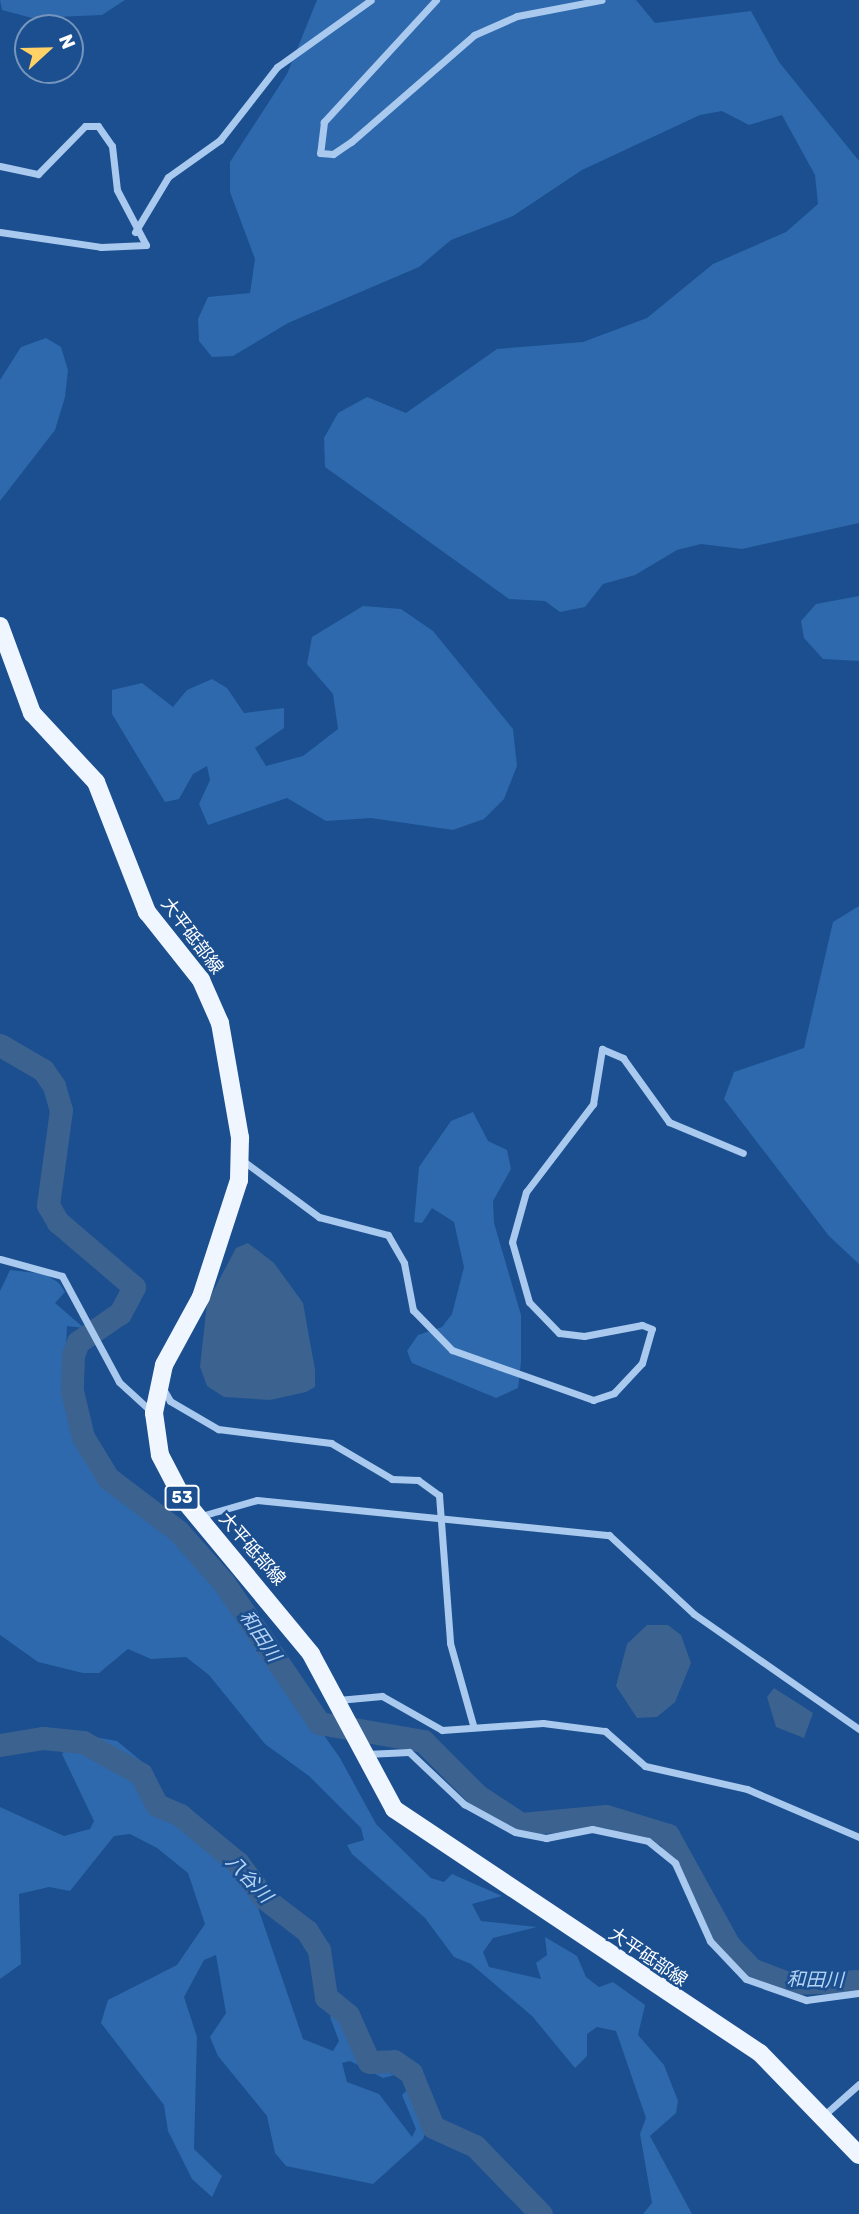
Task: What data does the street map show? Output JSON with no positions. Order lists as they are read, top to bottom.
{
  "streets": {
    "main road": ["大平砥部線", "53"]
  },
  "water": ["和田川", "八谷川"],
  "north": "right"
}
